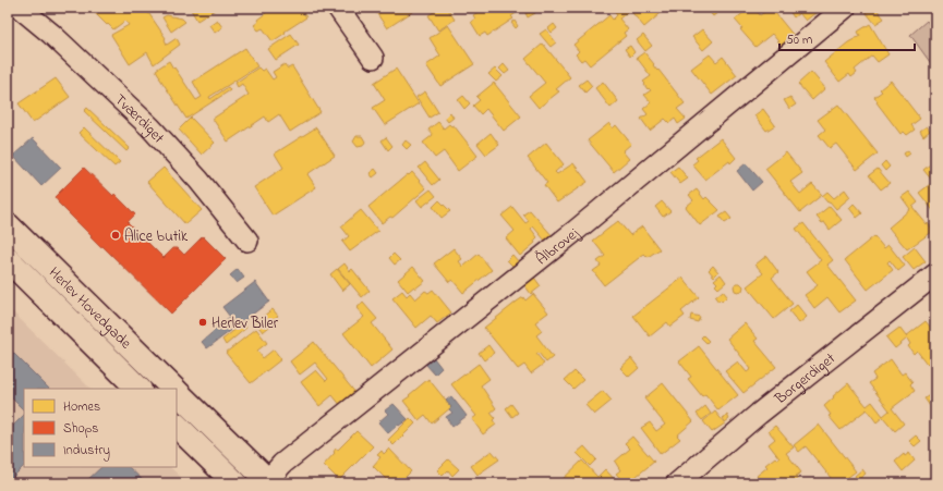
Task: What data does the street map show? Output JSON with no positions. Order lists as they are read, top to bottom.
{
  "streets": {
    "main road": ["Herlev Hovedgade"],
    "street": ["Tværdiget", "Ålbrovej", "Borgerdiget"]
  },
  "crossings": [
    ["Ålbrovej", "Herlev Hovedgade"]
  ],
  "places": ["Alice butik", "Herlev Biler"],
  "legend": ["Homes", "Shops", "Industry"],
  "scale_bar": "50 m"
}
